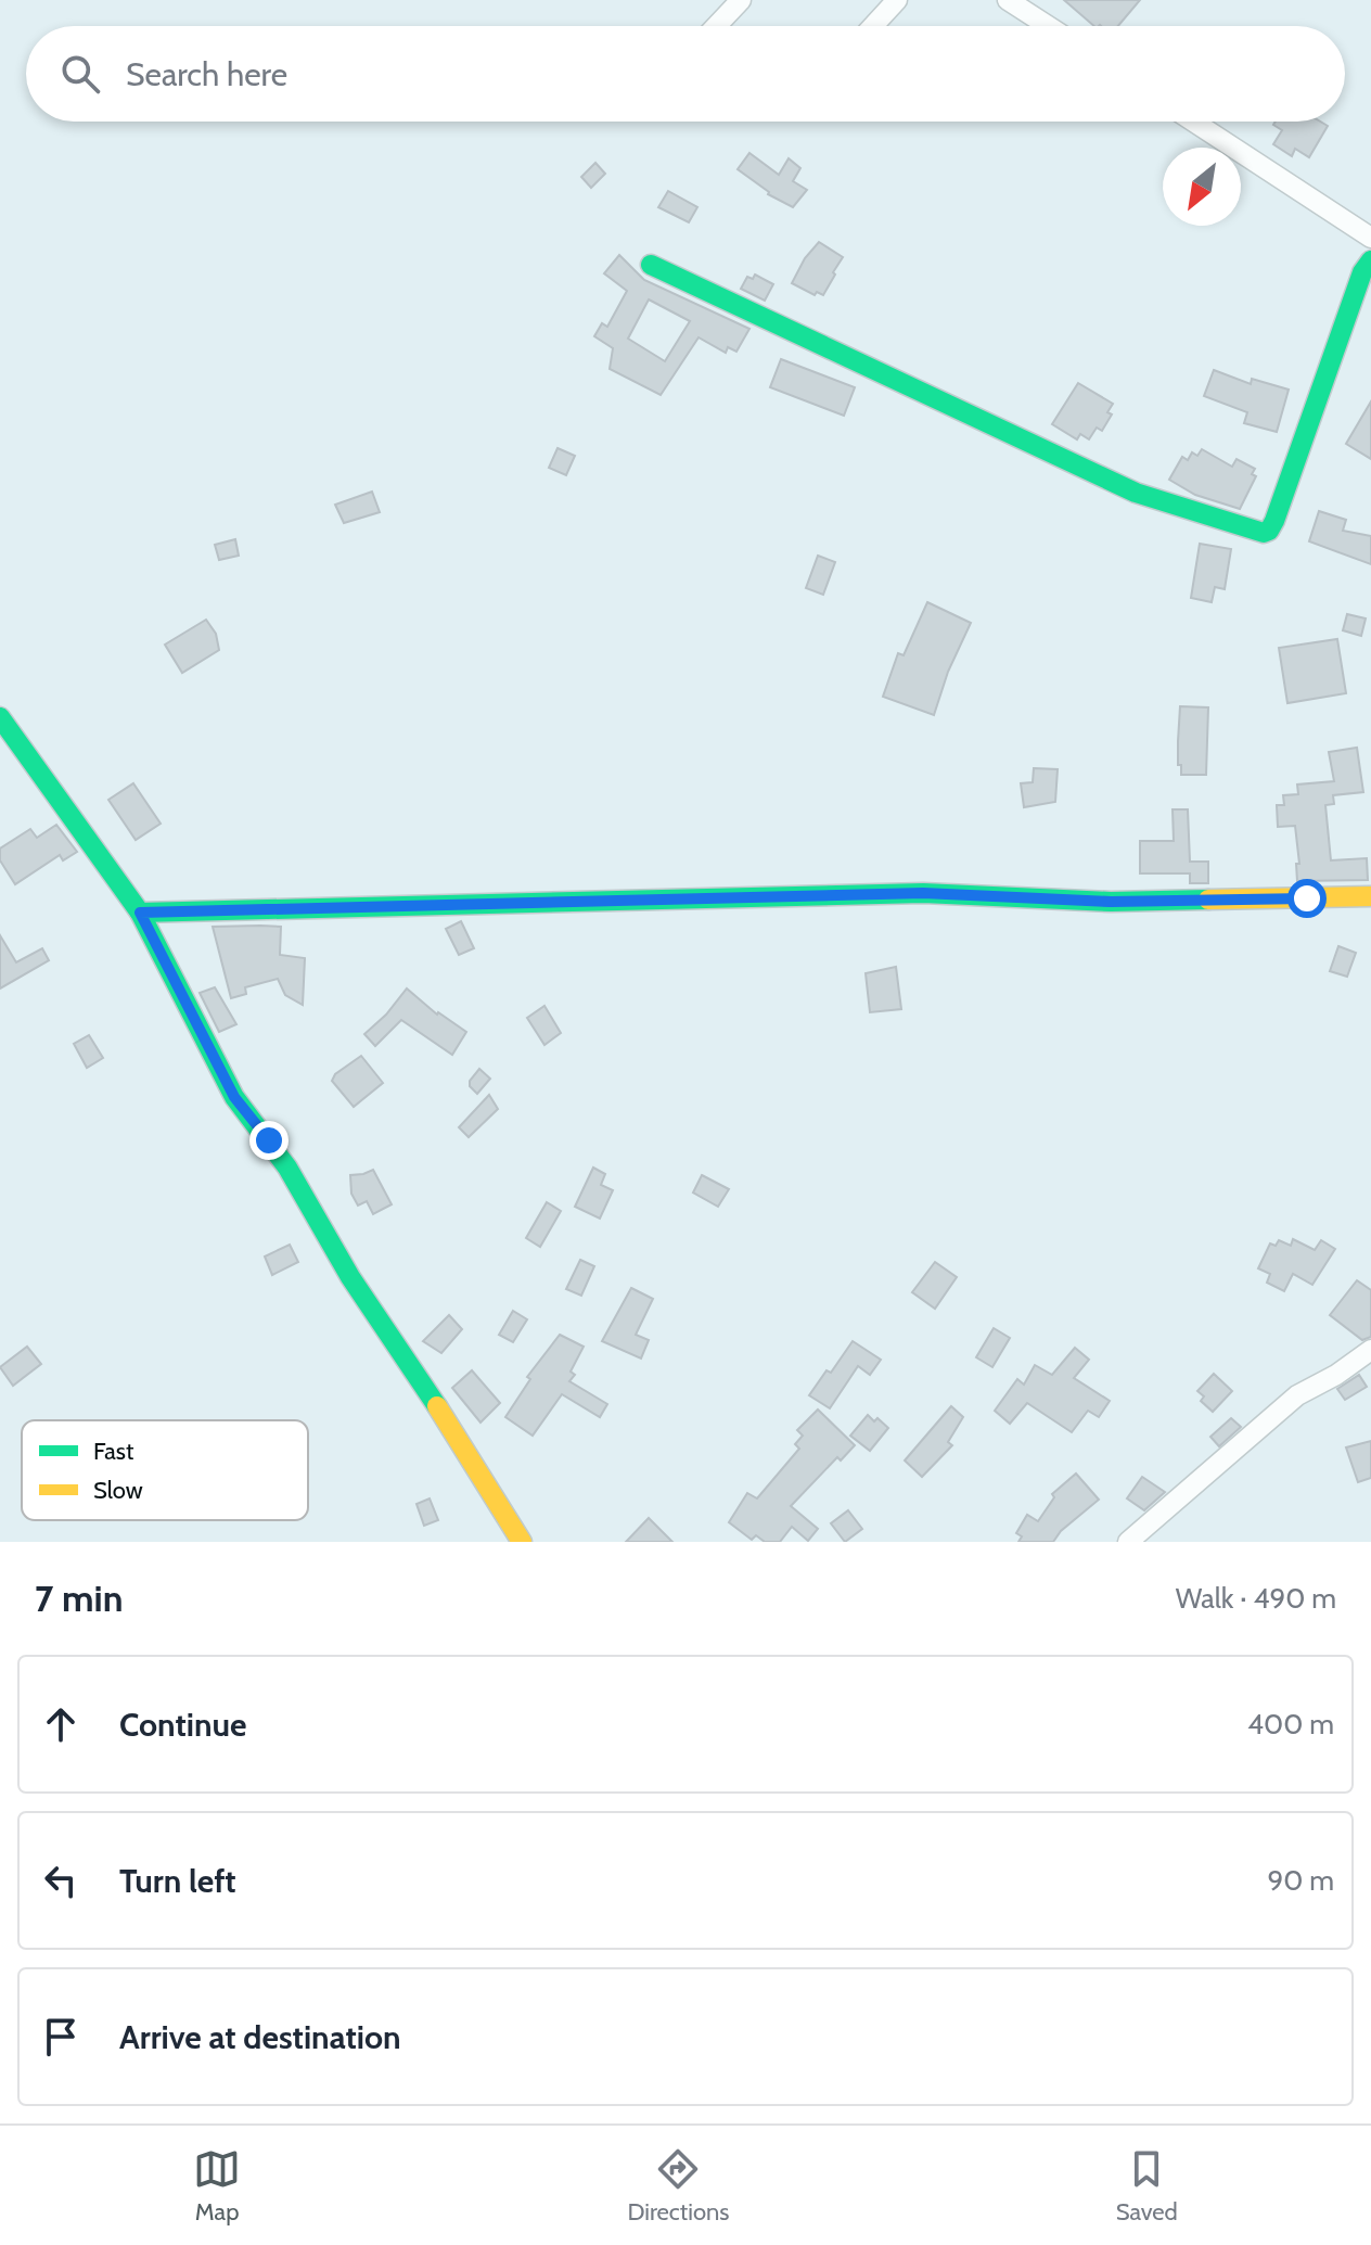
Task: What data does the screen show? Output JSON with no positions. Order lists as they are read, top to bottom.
{
  "legend": ["Fast", "Slow"],
  "north": "bottom left",
  "page": {
    "search": "Search here",
    "heading": ["7 min", "Walk · 490 m"],
    "list": [
      ["Continue", "400 m"],
      ["Turn left", "90 m"],
      "Arrive at destination"
    ],
    "nav": ["Map", "Directions", "Saved"]
  }
}
